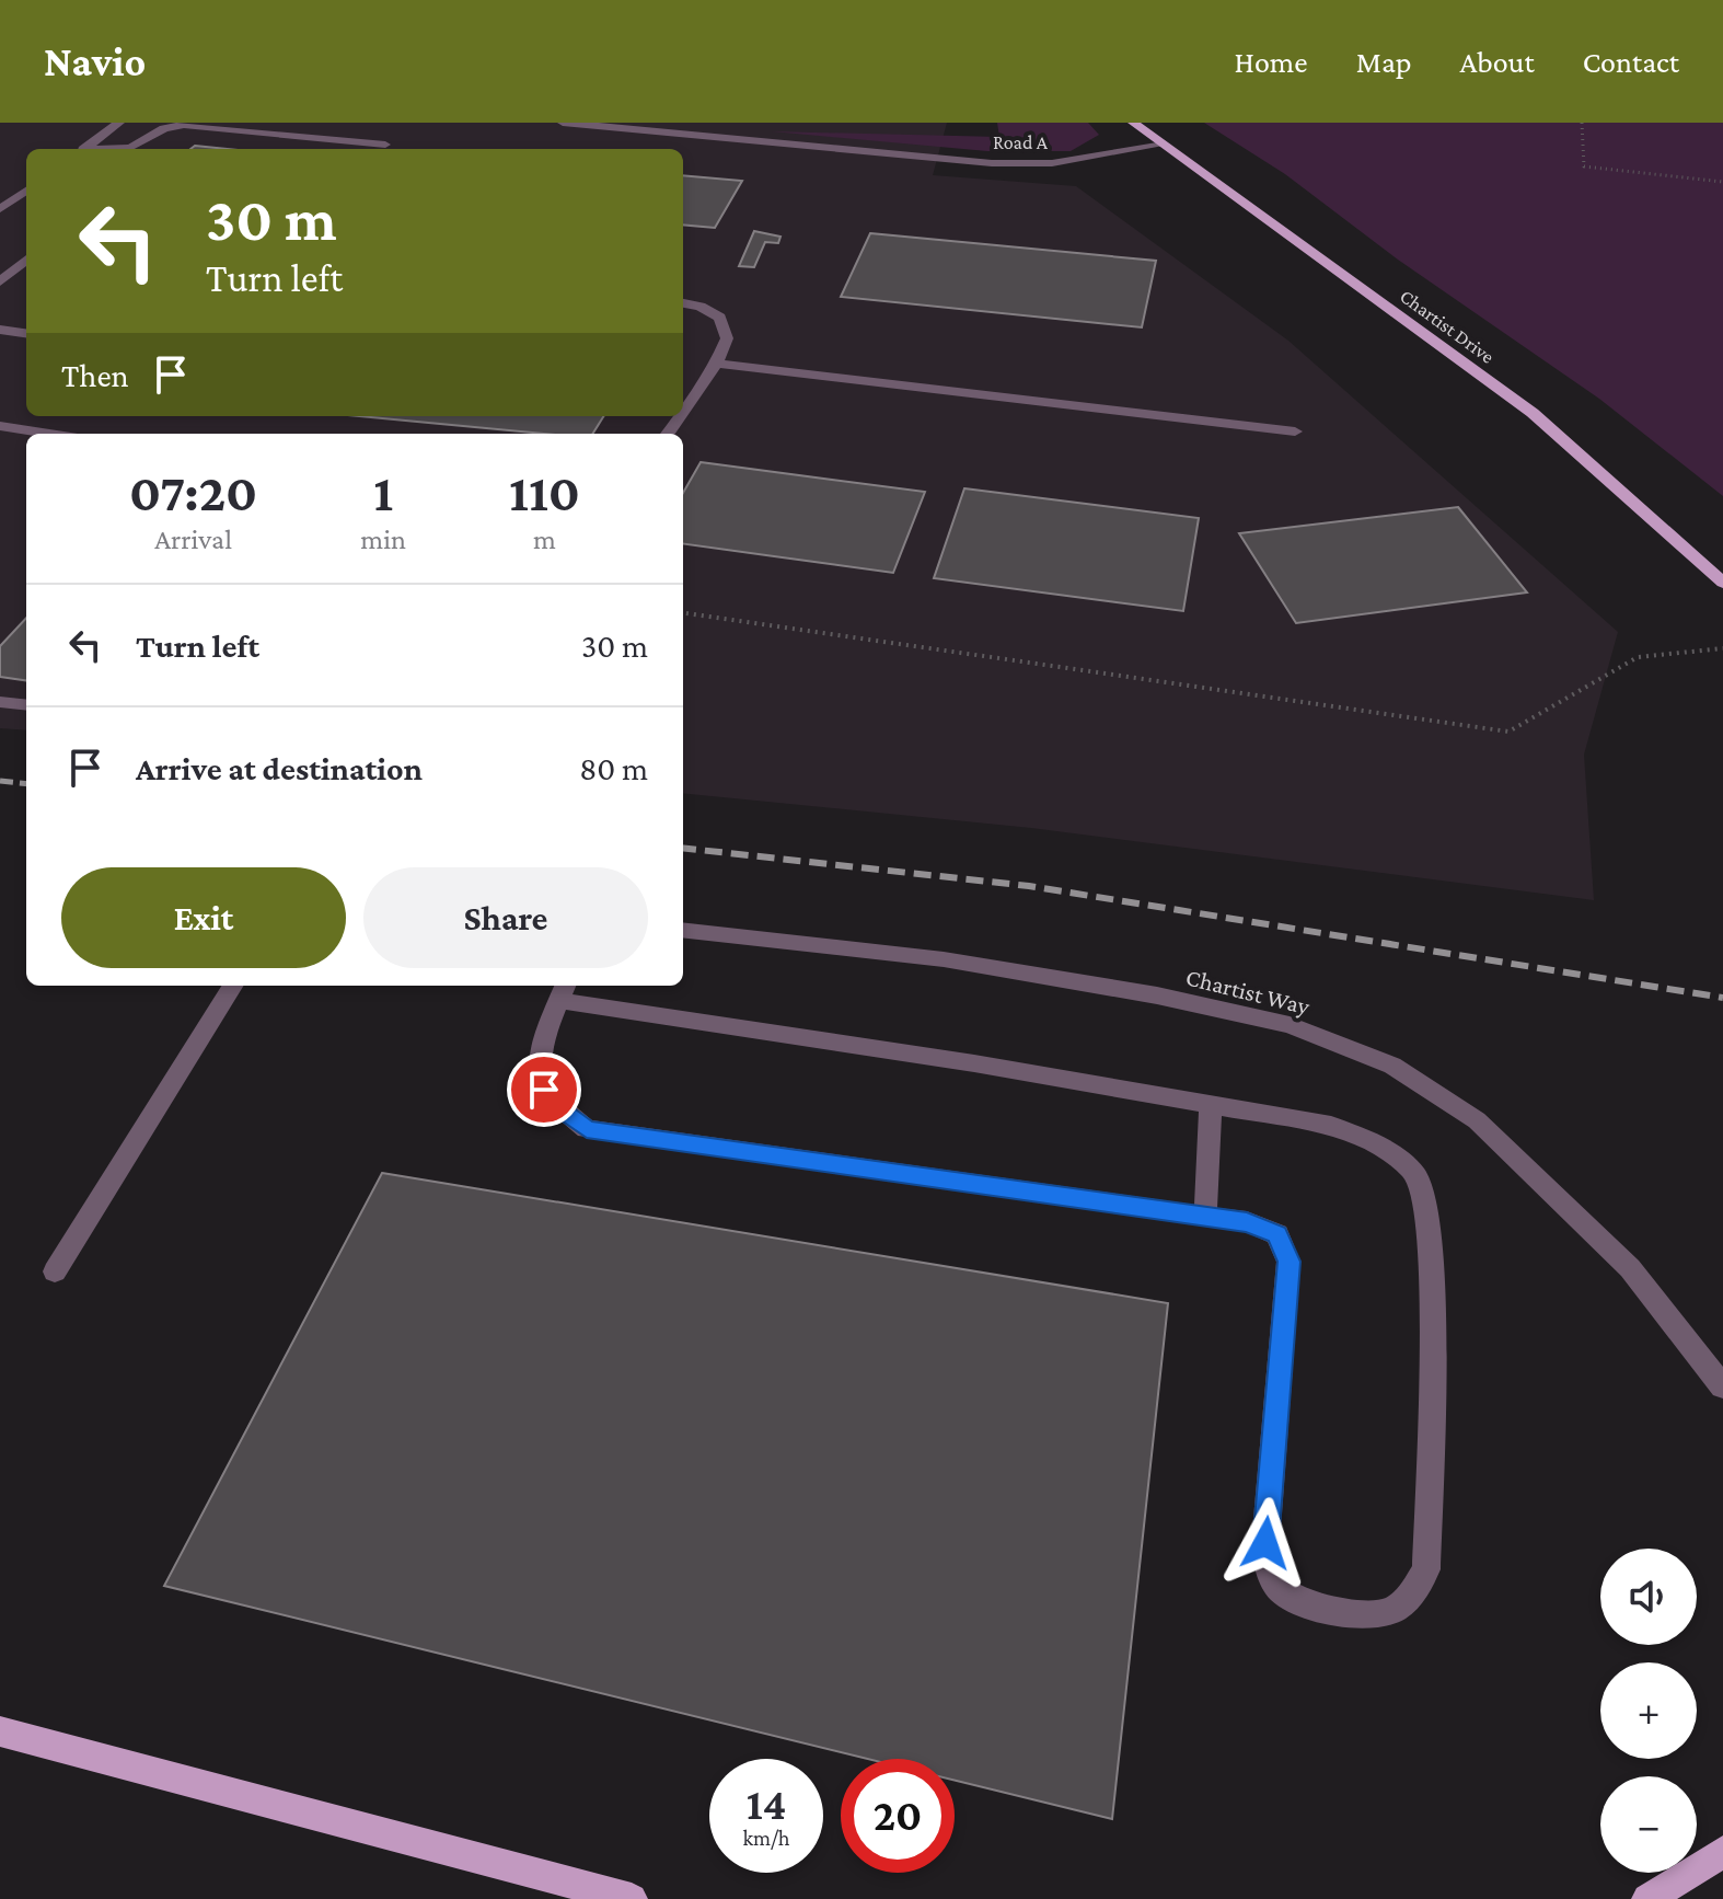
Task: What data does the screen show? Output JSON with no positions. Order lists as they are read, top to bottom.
{
  "streets": {
    "main road": ["Chartist Drive"],
    "street": ["Road A", "Chartist Way"]
  },
  "crossings": [
    ["Road A", "Chartist Drive"]
  ],
  "page": {
    "header": "Navio",
    "nav": [
      "Home",
      "Map",
      "About",
      "Contact"
    ],
    "turn": ["30 m", "Turn left"],
    "then": "Then",
    "eta": [
      "07:20",
      "Arrival",
      "1",
      "min",
      "110",
      "m"
    ],
    "list": [
      {
        "name": "Turn left",
        "value": "30 m"
      },
      {
        "name": "Arrive at destination",
        "value": "80 m"
      }
    ],
    "buttons": ["Exit", "Share"],
    "map_buttons": ["+", "−"],
    "speed": "14 km/h",
    "limit": "20"
  }
}
